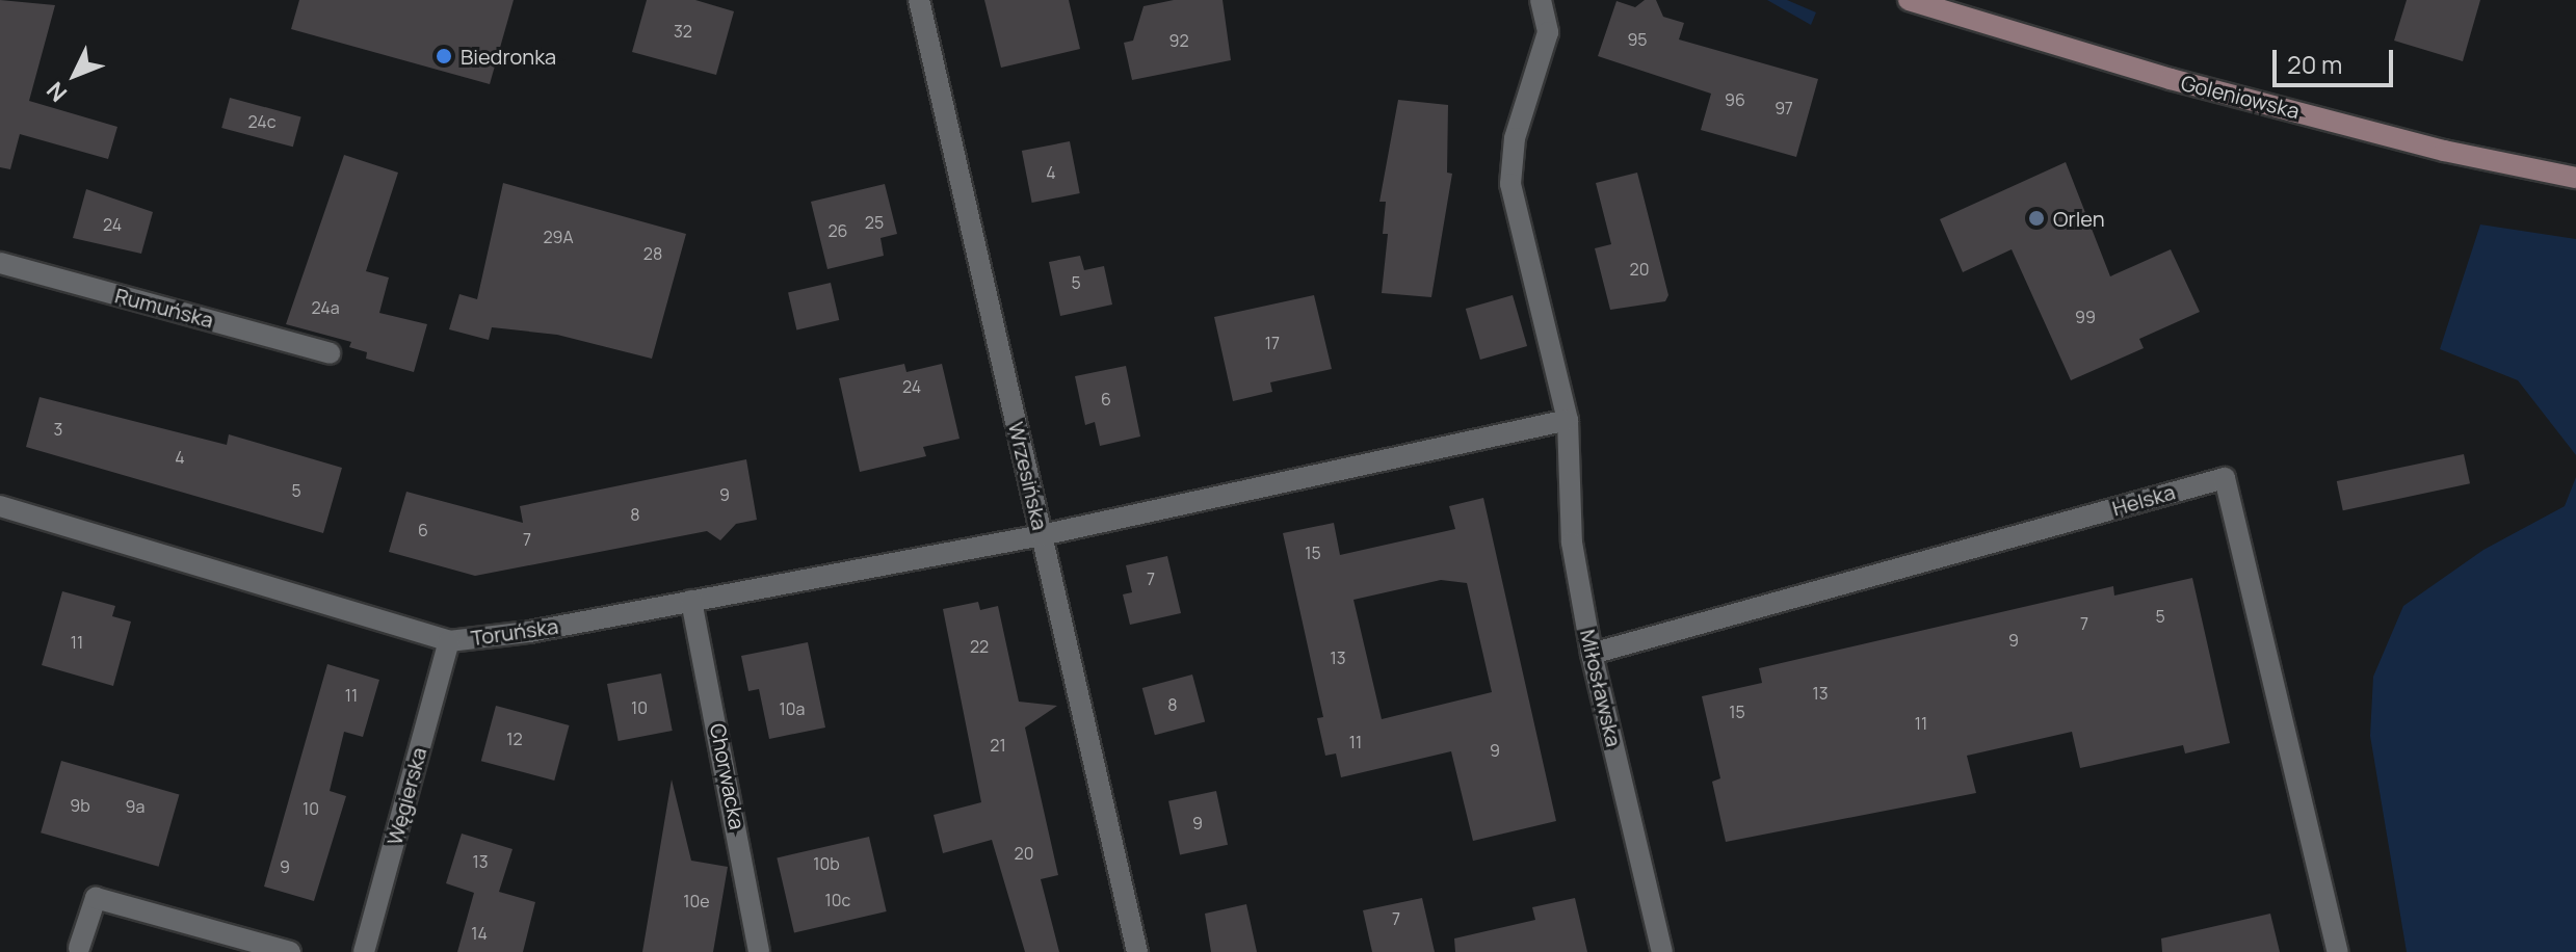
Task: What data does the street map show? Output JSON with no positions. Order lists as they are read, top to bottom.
{
  "streets": {
    "street": [
      "Goleniowska",
      "Rumuńska",
      "Wrzesińska",
      "Helska",
      "Toruńska",
      "Miłosławska",
      "Chorwacka",
      "Węgierska"
    ]
  },
  "crossings": [
    ["Wrzesińska", "Toruńska"],
    ["Helska", "Miłosławska"],
    ["Toruńska", "Chorwacka"],
    ["Toruńska", "Węgierska"]
  ],
  "places": ["Biedronka", "Orlen"],
  "house_numbers": [
    "32",
    "95",
    "92",
    "96",
    "97",
    "24c",
    "4",
    "25",
    "24",
    "26",
    "29A",
    "28",
    "20",
    "5",
    "24a",
    "99",
    "17",
    "24",
    "6",
    "3",
    "4",
    "5",
    "9",
    "8",
    "6",
    "7",
    "15",
    "7",
    "5",
    "7",
    "9",
    "11",
    "22",
    "13",
    "13",
    "11",
    "8",
    "10",
    "10a",
    "15",
    "11",
    "12",
    "11",
    "21",
    "9",
    "9b",
    "9a",
    "10",
    "9",
    "20",
    "13",
    "10b",
    "9",
    "10c",
    "10e",
    "7",
    "14"
  ],
  "scale_bar": "20 m",
  "north": "bottom left"
}
